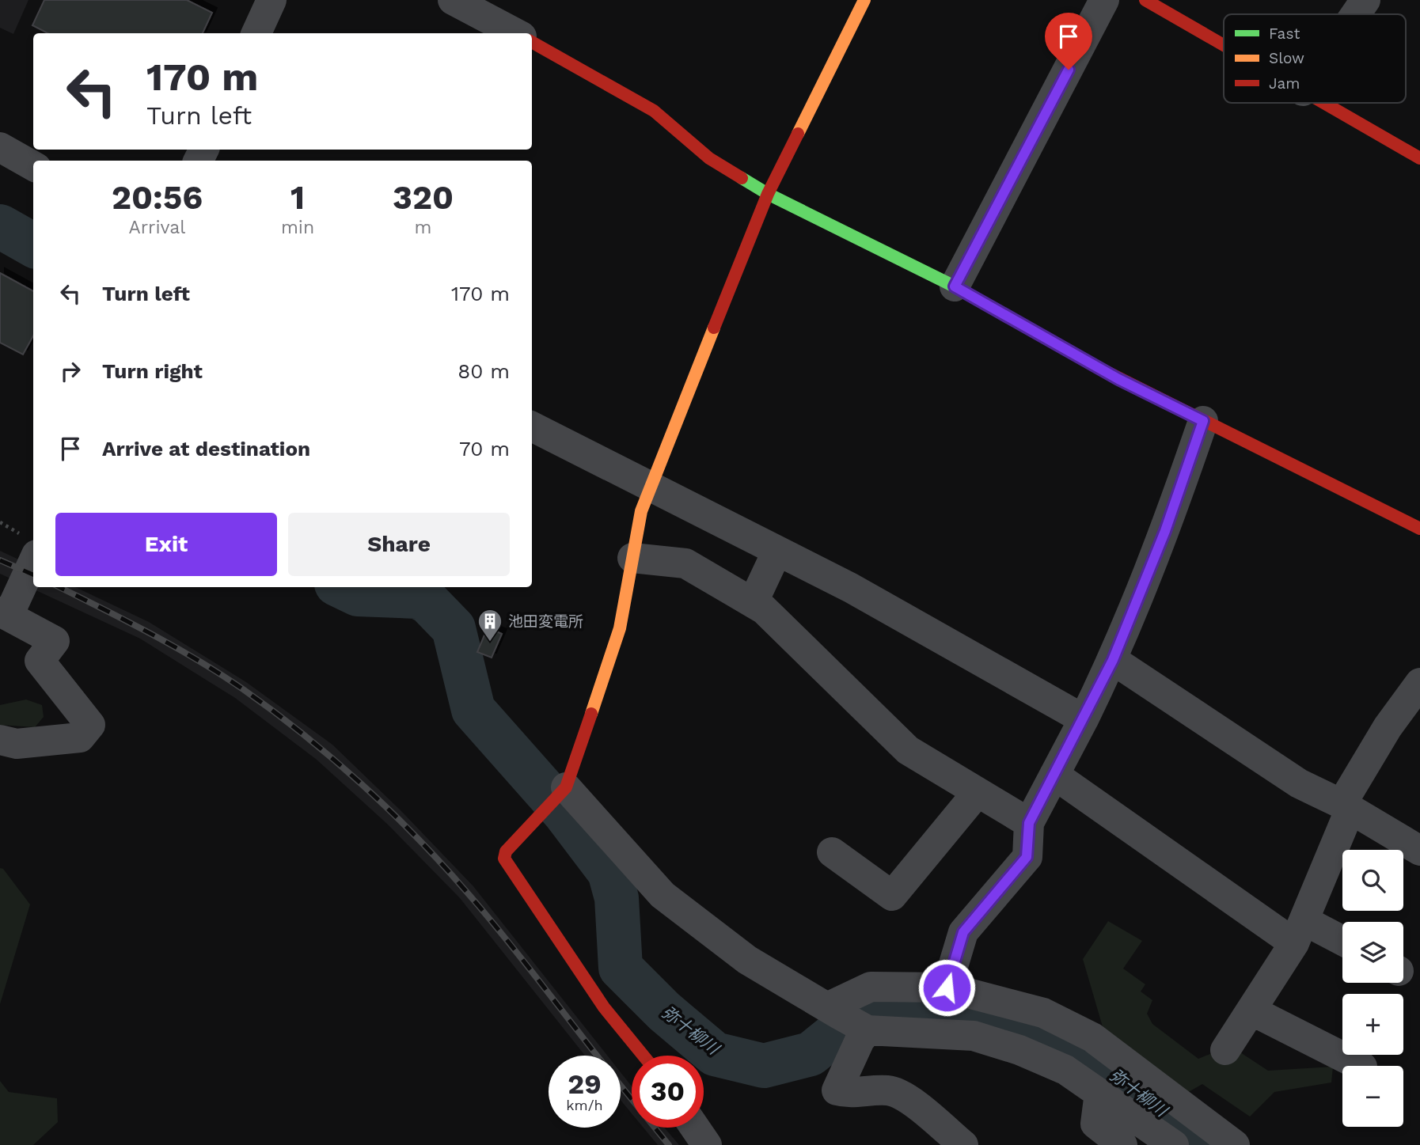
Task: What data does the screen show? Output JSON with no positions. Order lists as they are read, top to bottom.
{
  "water": ["弥十柳川"],
  "places": {
    "building": ["池田変電所"]
  },
  "legend": ["Fast", "Slow", "Jam"],
  "page": {
    "turn": ["170 m", "Turn left"],
    "eta": [
      "20:56",
      "Arrival",
      "1",
      "min",
      "320",
      "m"
    ],
    "list": [
      {
        "name": "Turn left",
        "value": "170 m"
      },
      {
        "name": "Turn right",
        "value": "80 m"
      },
      {
        "name": "Arrive at destination",
        "value": "70 m"
      }
    ],
    "buttons": ["Exit", "Share"],
    "map_buttons": ["+", "−"],
    "speed": "29 km/h",
    "limit": "30"
  }
}
